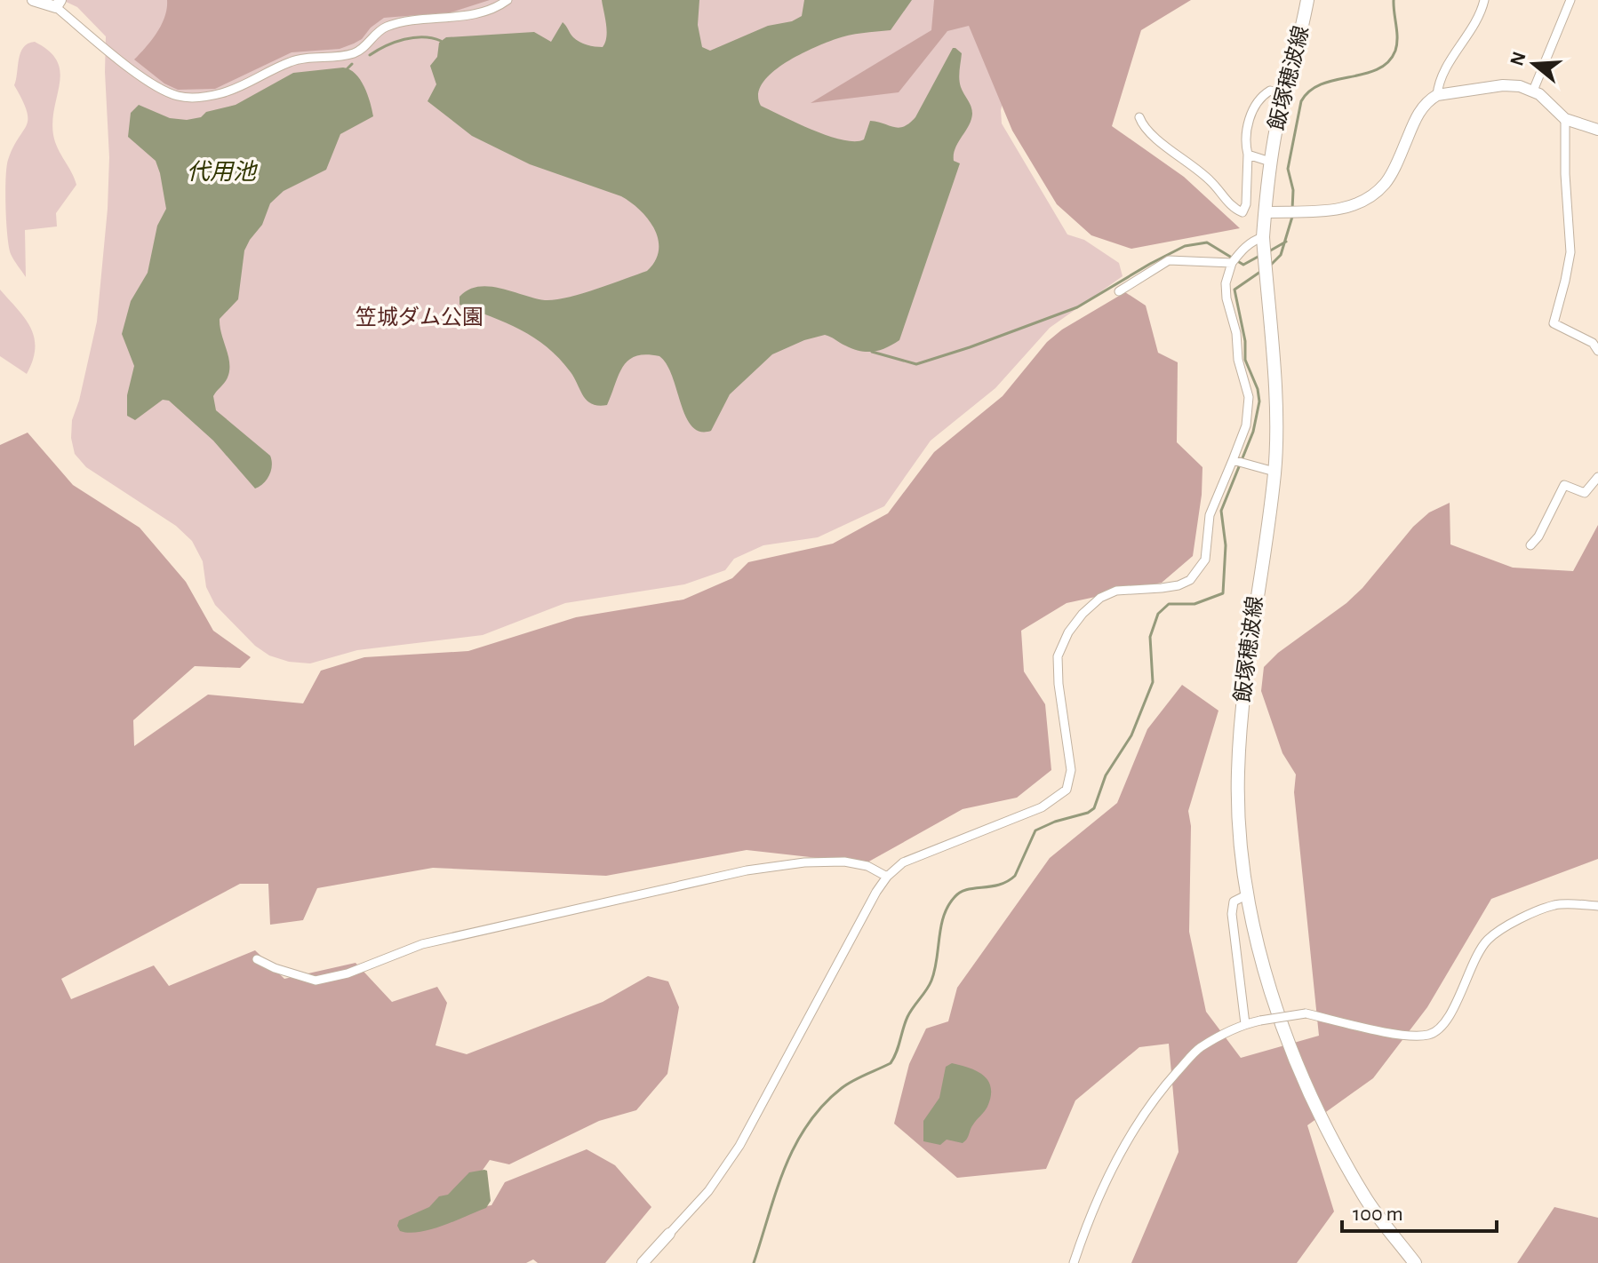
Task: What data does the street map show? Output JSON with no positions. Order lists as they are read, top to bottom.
{
  "streets": {
    "main road": ["飯塚穂波線"]
  },
  "water": ["代用池"],
  "parks": ["笠城ダム公園"],
  "scale_bar": "100 m",
  "north": "left"
}
